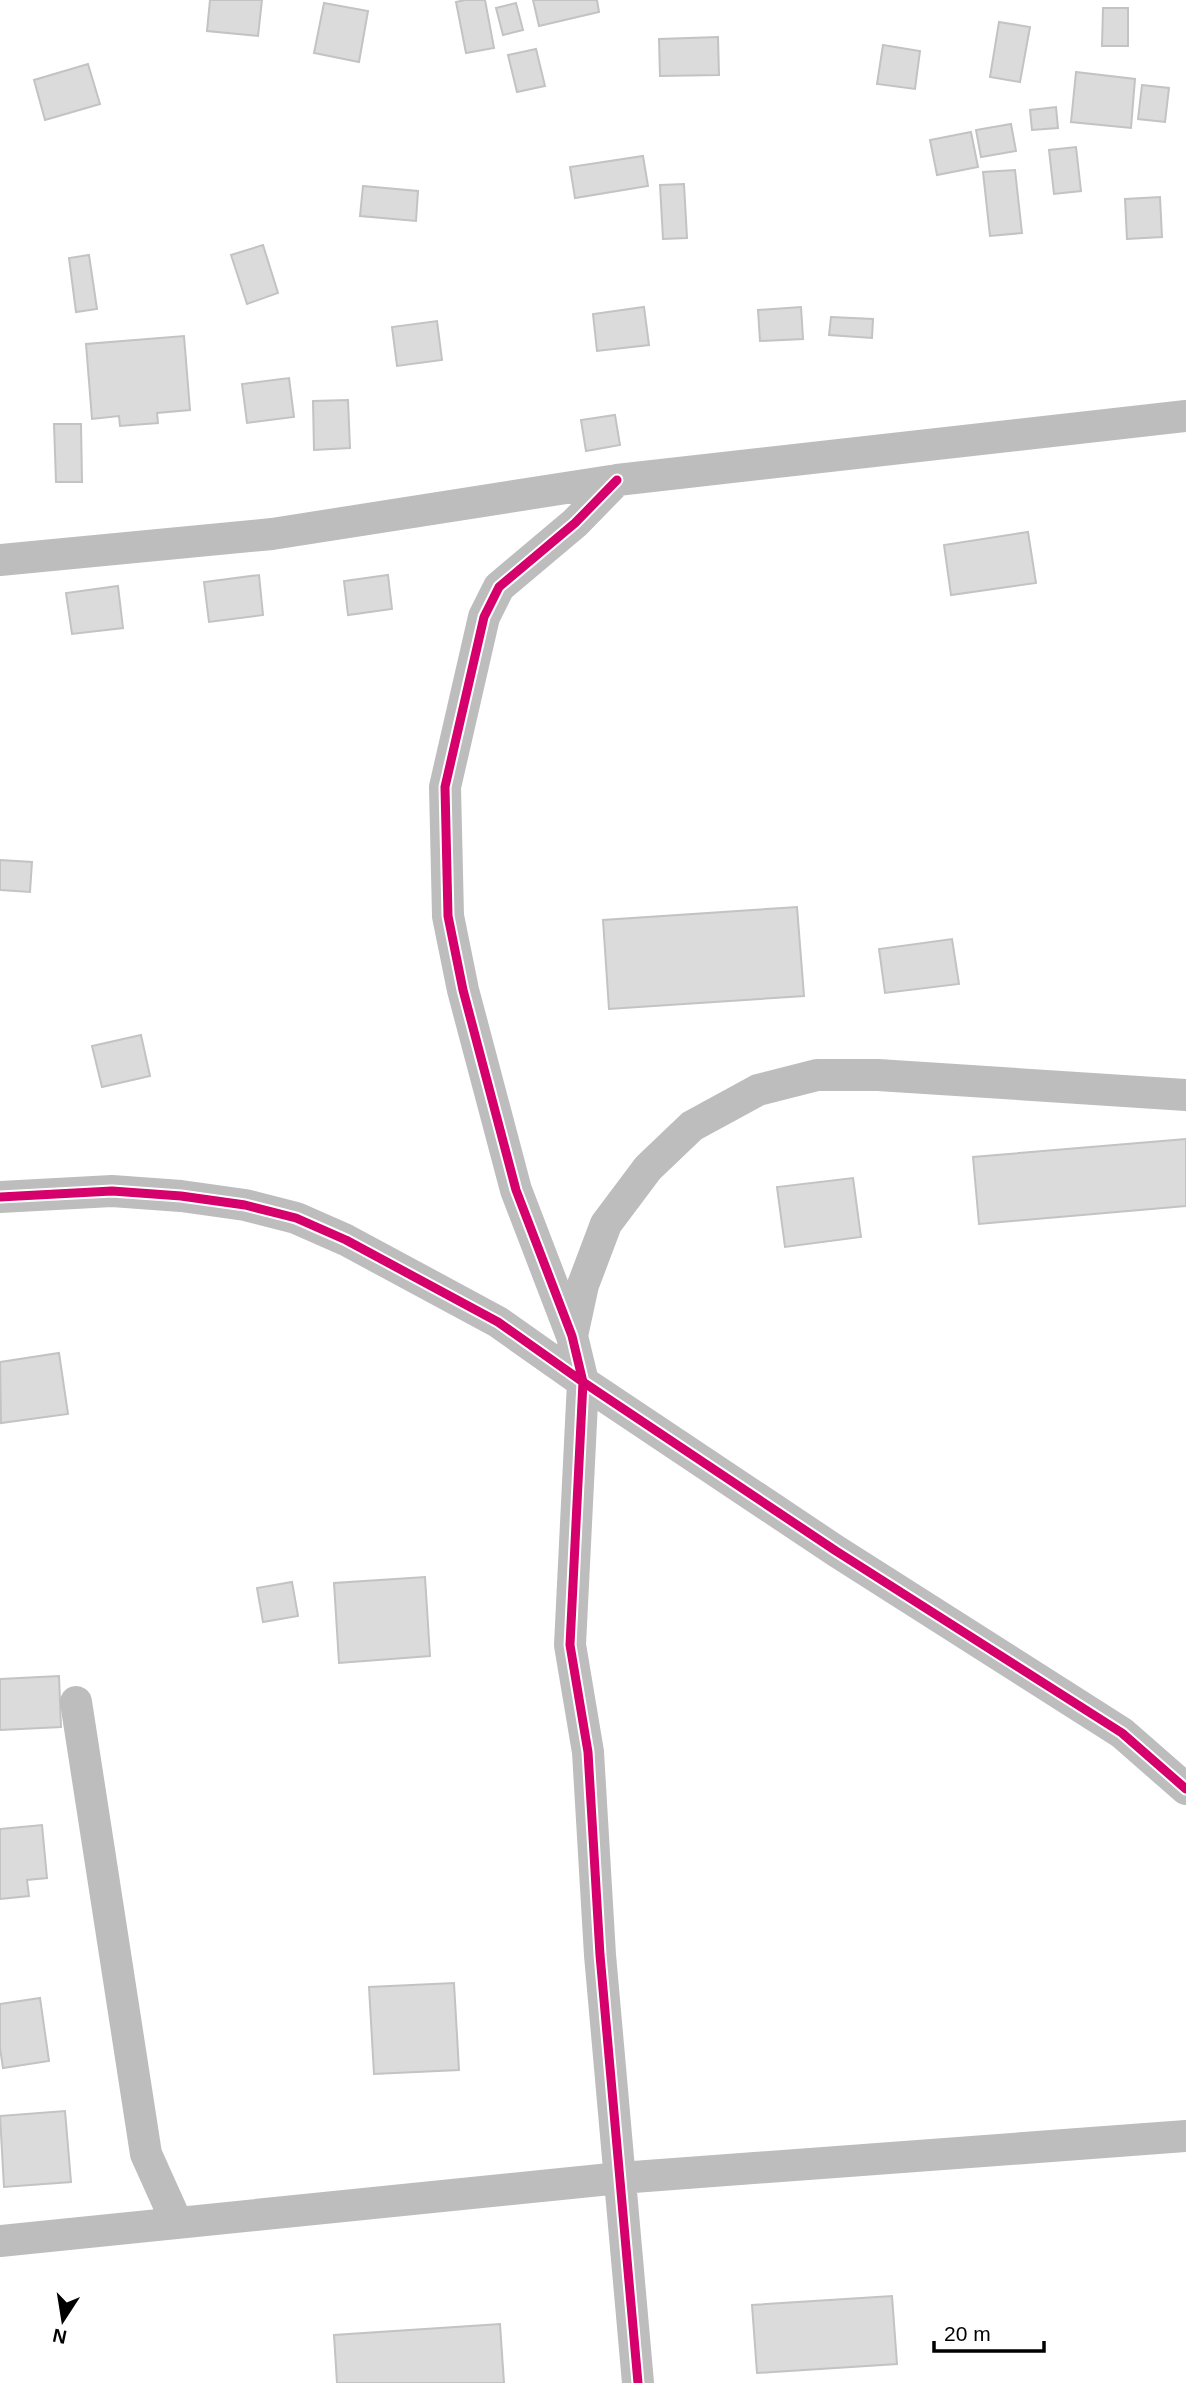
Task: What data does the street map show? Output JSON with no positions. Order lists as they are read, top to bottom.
{
  "scale_bar": "20 m",
  "north": "bottom"
}
